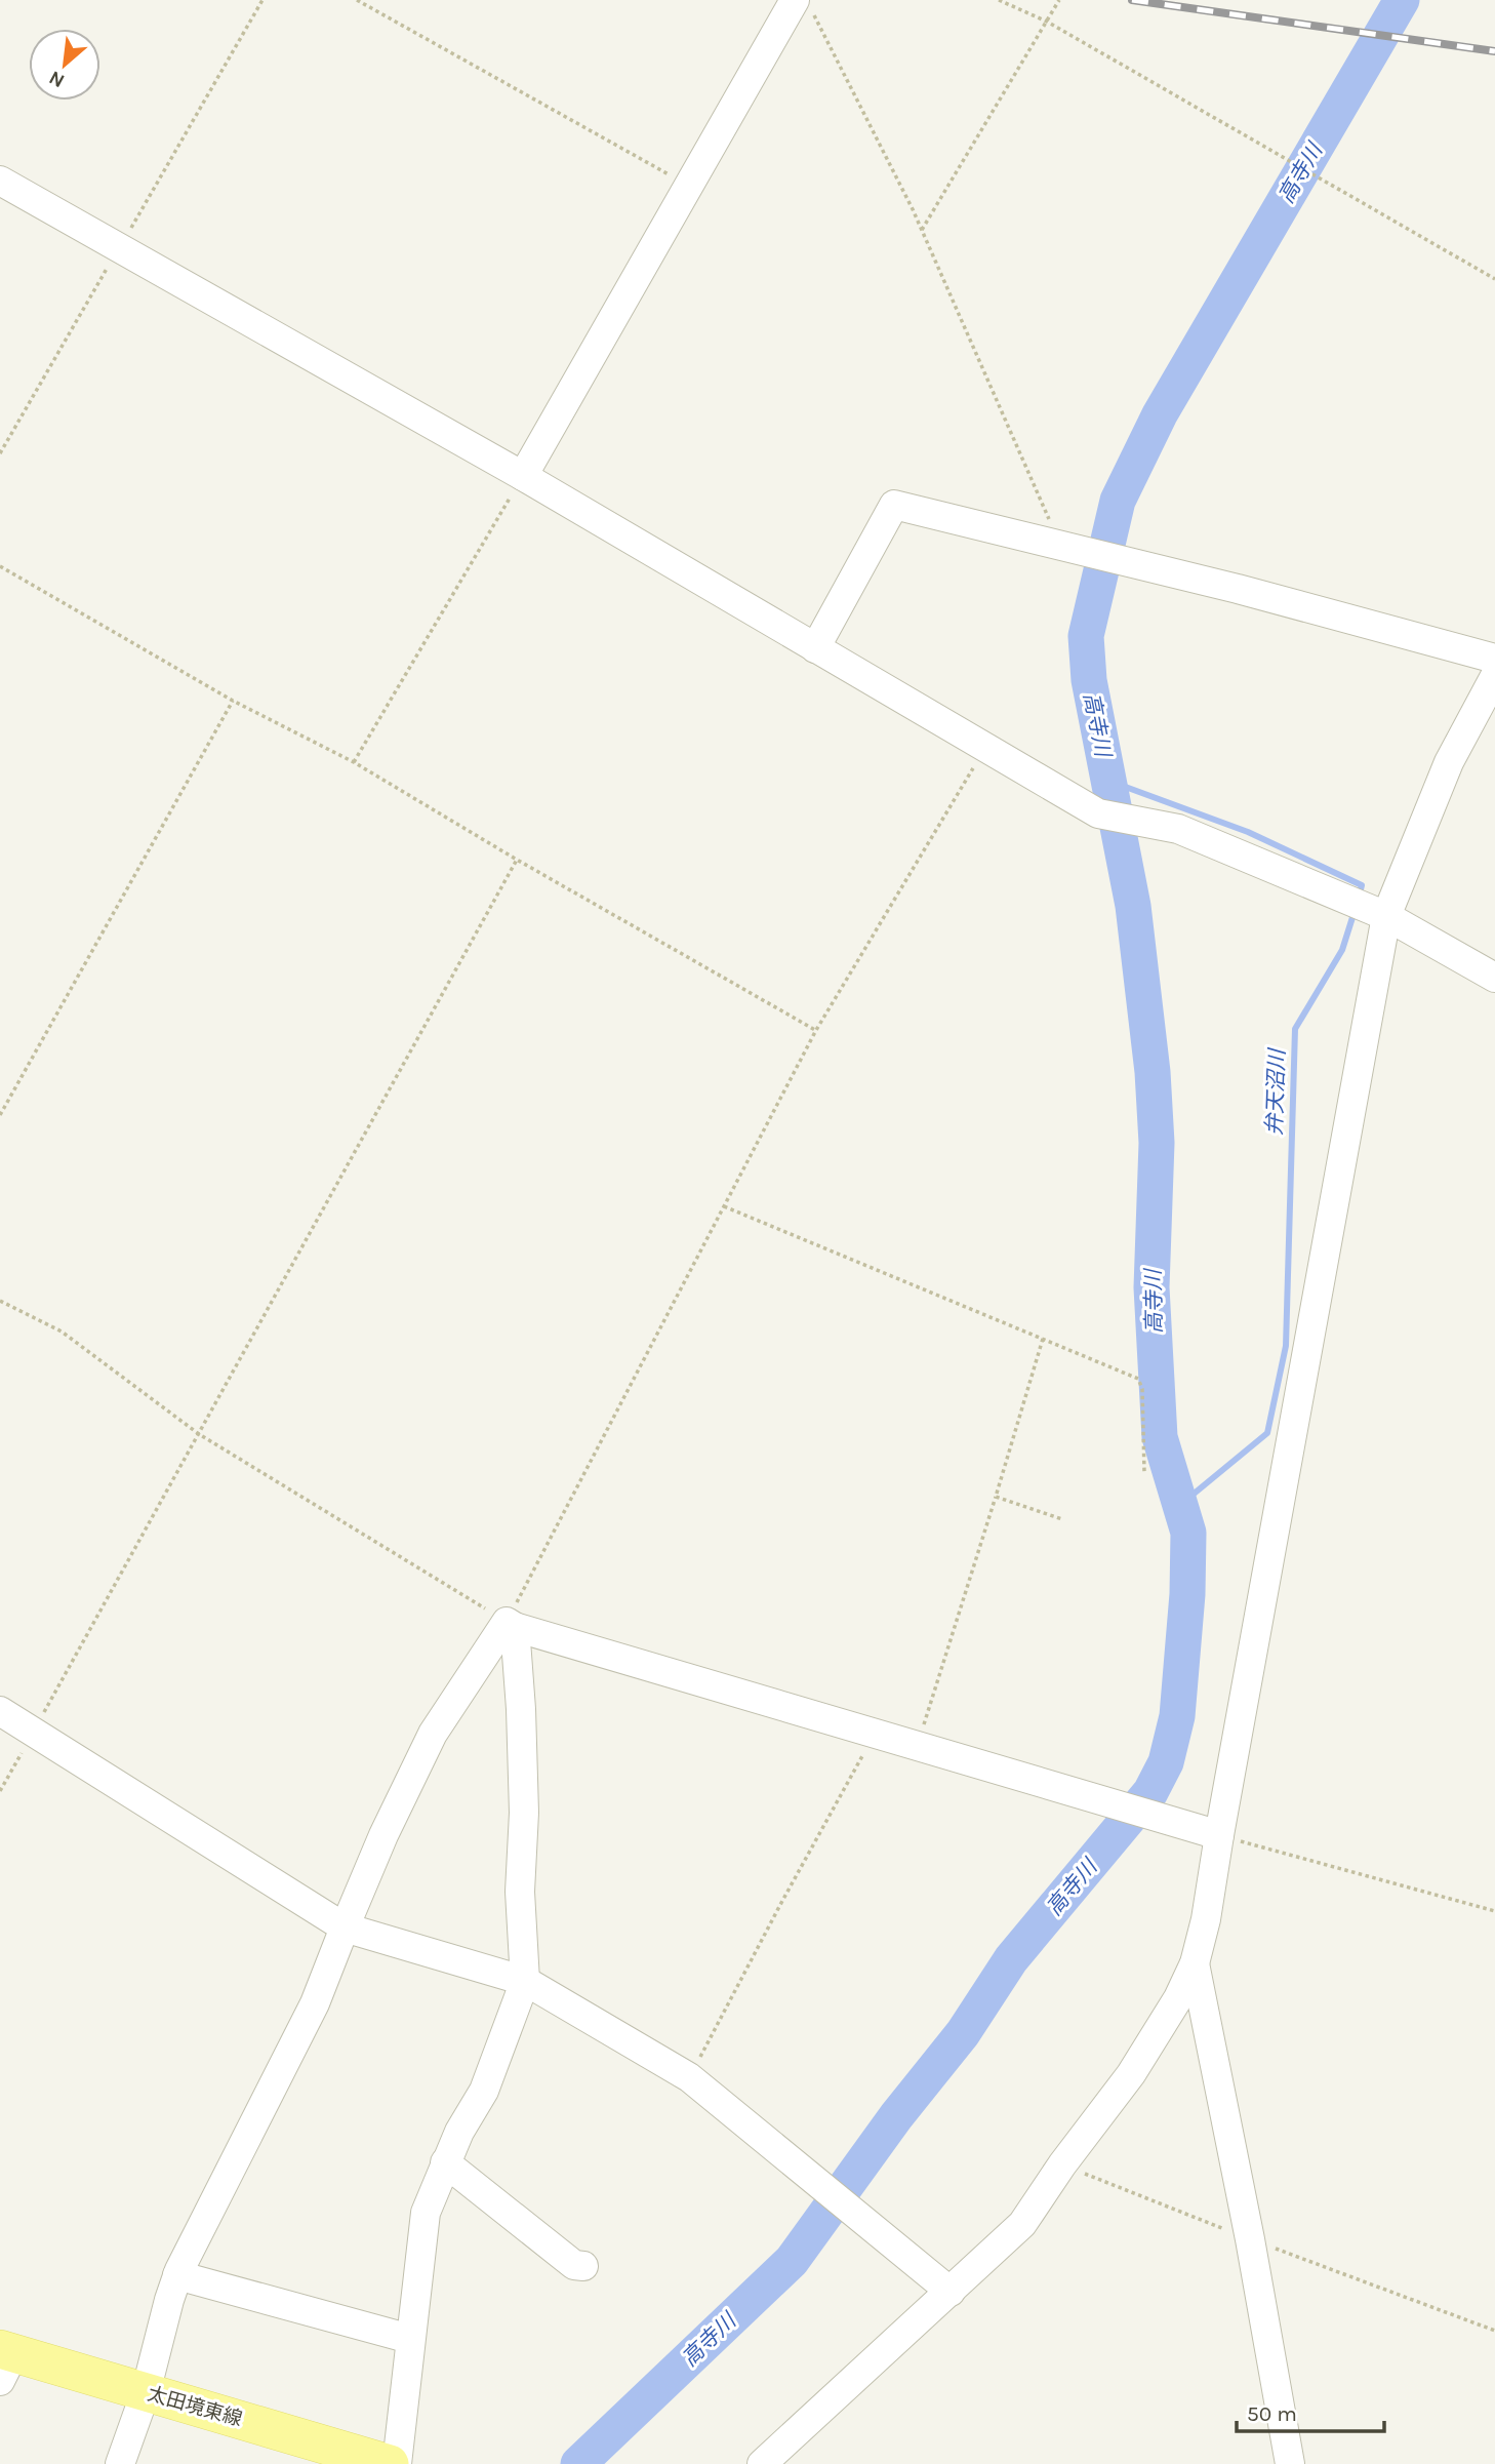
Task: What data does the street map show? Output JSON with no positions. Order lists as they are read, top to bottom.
{
  "streets": {
    "main road": ["太田境東線"]
  },
  "water": ["高寺川", "弁天沼川"],
  "scale_bar": "50 m",
  "north": "bottom left"
}
